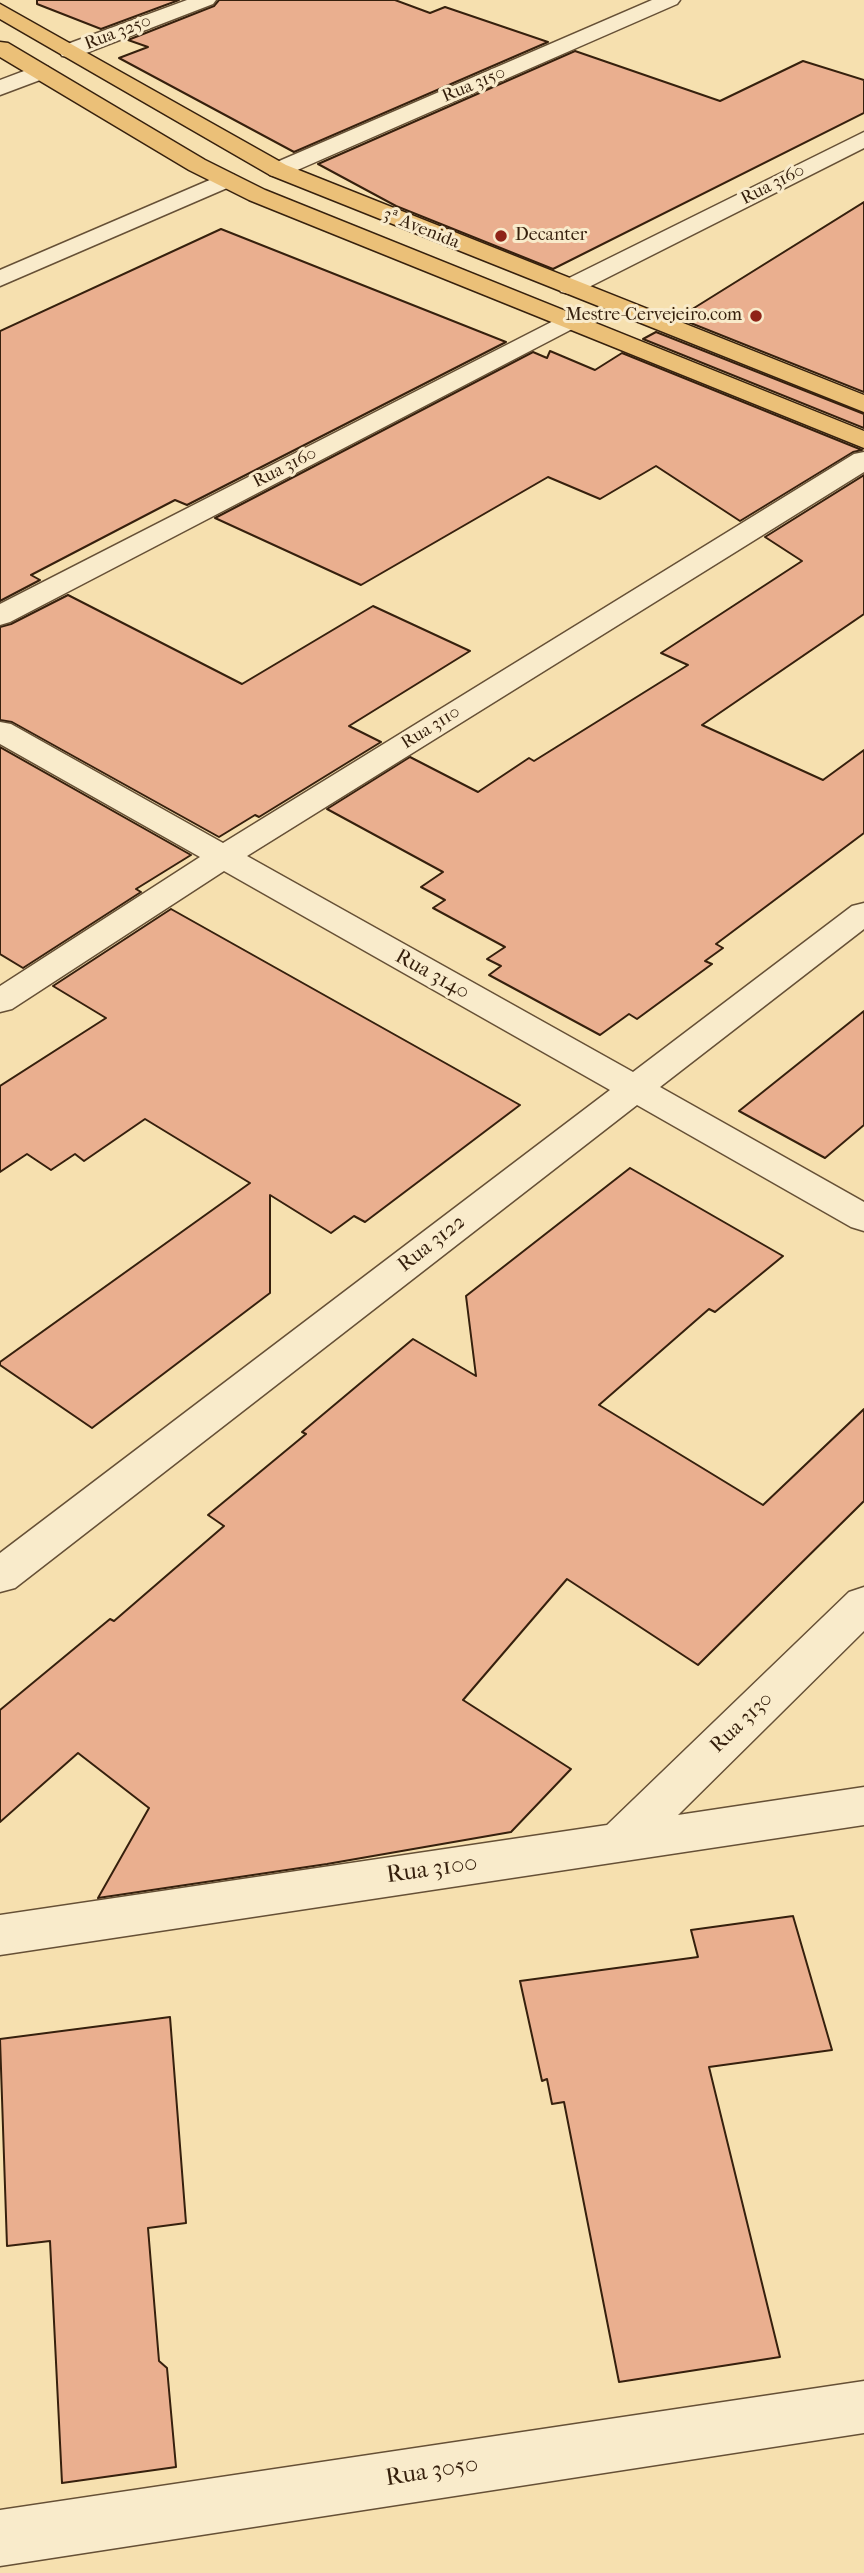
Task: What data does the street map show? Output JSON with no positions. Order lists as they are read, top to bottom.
{
  "streets": {
    "main road": ["3ª Avenida"],
    "street": [
      "Rua 3250",
      "Rua 3150",
      "Rua 3160",
      "Rua 3110",
      "Rua 3140",
      "Rua 3122",
      "Rua 3130",
      "Rua 3100",
      "Rua 3050"
    ]
  },
  "crossings": [
    ["Rua 3250", "3ª Avenida"],
    ["Rua 3150", "3ª Avenida"],
    ["Rua 3160", "3ª Avenida"],
    ["Rua 3110", "Rua 3140"],
    ["Rua 3140", "Rua 3122"],
    ["Rua 3130", "Rua 3100"]
  ],
  "places": ["Decanter", "Mestre-Cervejeiro.com"]
}
